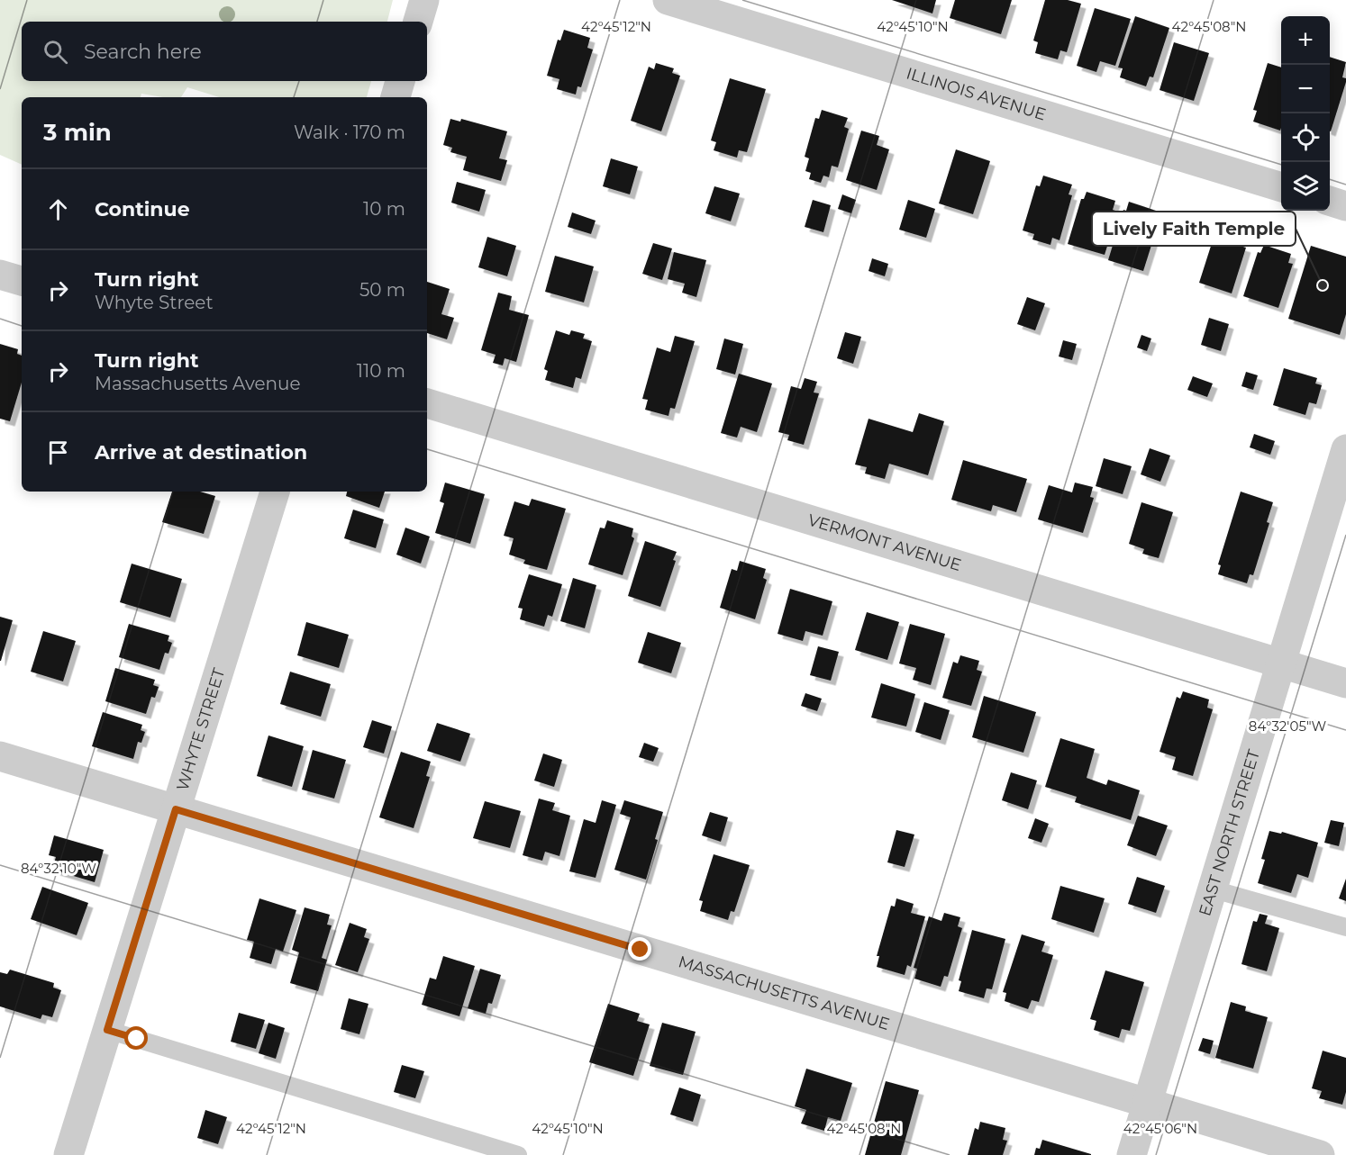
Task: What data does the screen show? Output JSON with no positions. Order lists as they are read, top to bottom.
{
  "streets": {
    "street": [
      "ILLINOIS AVENUE",
      "VERMONT AVENUE",
      "WHYTE STREET",
      "EAST NORTH STREET",
      "MASSACHUSETTS AVENUE"
    ]
  },
  "crossings": [
    ["VERMONT AVENUE", "EAST NORTH STREET"],
    ["WHYTE STREET", "MASSACHUSETTS AVENUE"],
    ["EAST NORTH STREET", "MASSACHUSETTS AVENUE"]
  ],
  "places": ["Lively Faith Temple"],
  "page": {
    "map_buttons": ["+", "−"],
    "search": "Search here",
    "heading": ["3 min", "Walk · 170 m"],
    "list": [
      ["Continue", "10 m"],
      ["Turn right", "Whyte Street", "50 m"],
      ["Turn right", "Massachusetts Avenue", "110 m"],
      "Arrive at destination"
    ]
  },
  "coordinates": [
    "42°45'12\"N",
    "42°45'10\"N",
    "42°45'08\"N",
    "84°32'05\"W",
    "84°32'10\"W",
    "42°45'06\"N"
  ]
}
